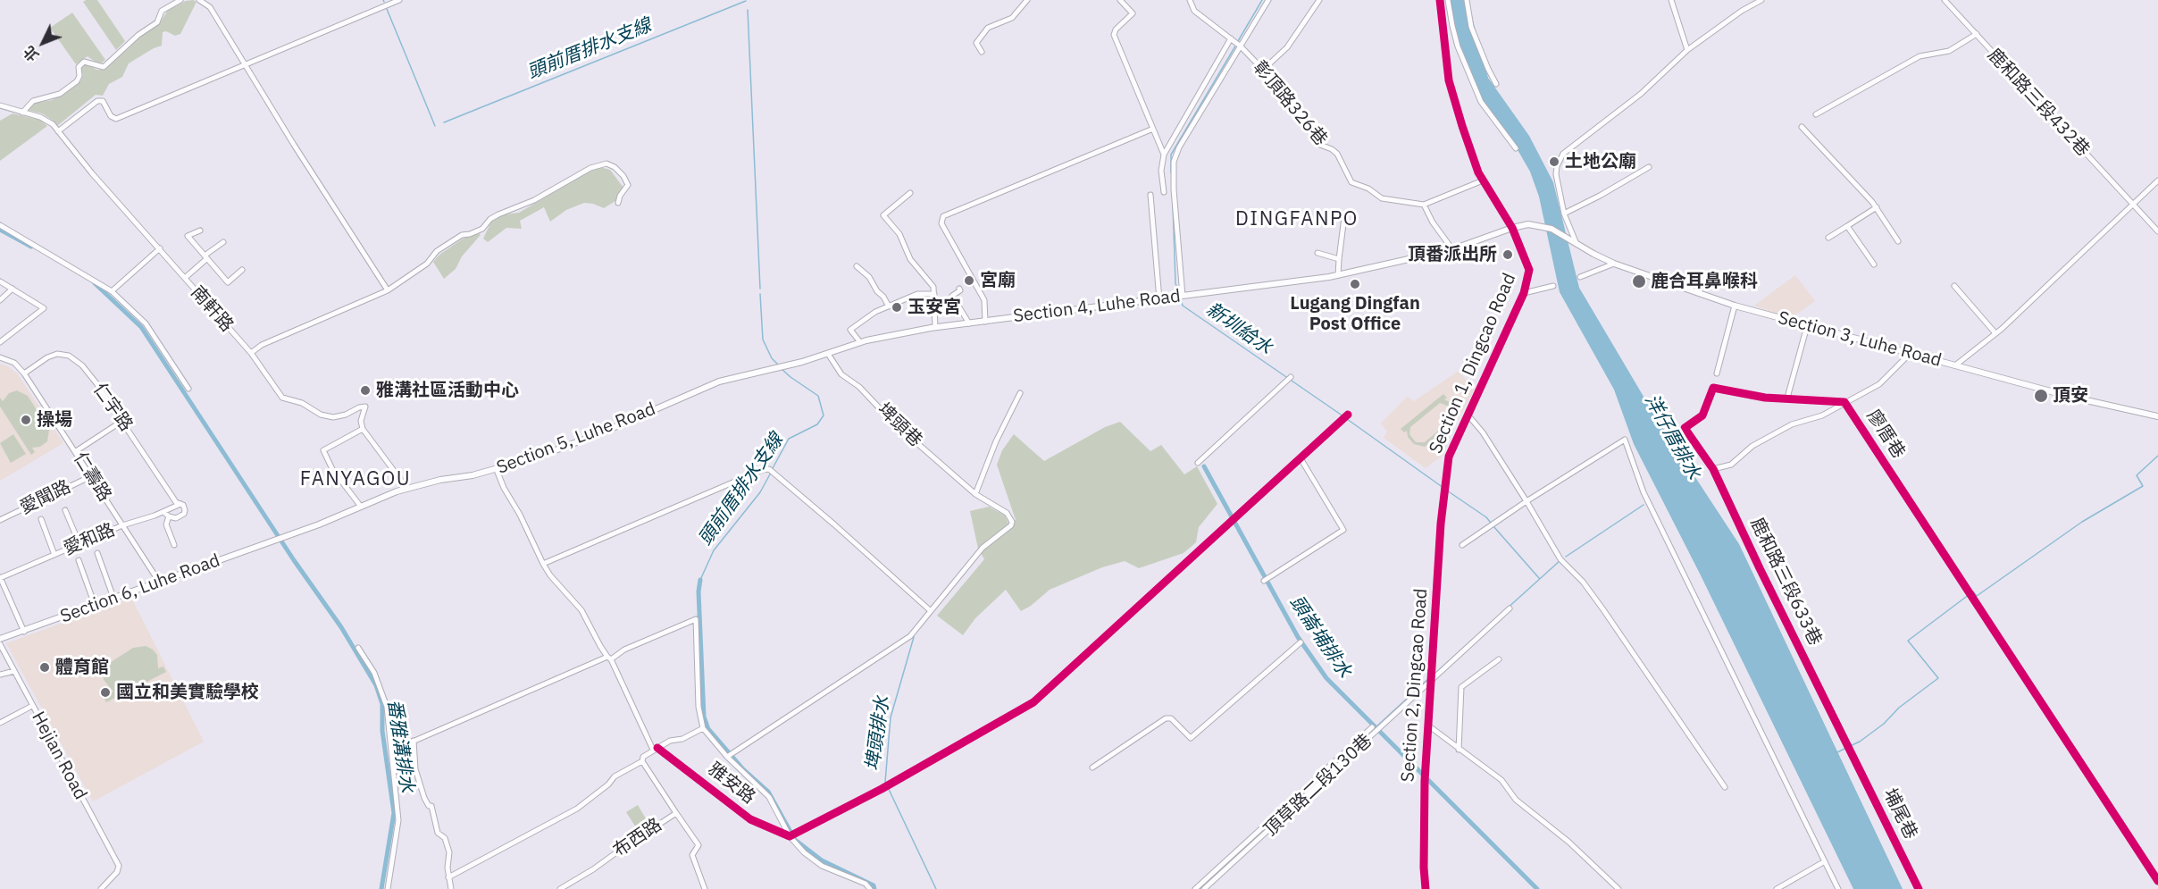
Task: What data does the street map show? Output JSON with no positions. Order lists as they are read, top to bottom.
{
  "streets": {
    "main road": [
      "Section 4, Luhe Road",
      "Section 3, Luhe Road",
      "Section 5, Luhe Road",
      "Section 6, Luhe Road"
    ],
    "street": [
      "鹿和路三段432巷",
      "彰頂路326巷",
      "南軒路",
      "Section 1, Dingcao Road",
      "仁宇路",
      "埤頭巷",
      "廖厝巷",
      "仁壽路",
      "愛聞路",
      "愛和路",
      "鹿和路三段633巷",
      "Section 2, Dingcao Road",
      "Hejian Road",
      "雅安路",
      "頂草路二段130巷",
      "埔尾巷",
      "布西路"
    ]
  },
  "crossings": [
    ["Section 4, Luhe Road", "Section 3, Luhe Road"],
    ["Section 4, Luhe Road", "Section 1, Dingcao Road"],
    ["Section 4, Luhe Road", "埤頭巷"],
    ["Section 4, Luhe Road", "Section 5, Luhe Road"],
    ["Section 1, Dingcao Road", "Section 2, Dingcao Road"],
    ["仁宇路", "仁壽路"],
    ["仁宇路", "愛和路"],
    ["Section 5, Luhe Road", "Section 6, Luhe Road"],
    ["Section 5, Luhe Road", "雅安路"],
    ["仁壽路", "愛聞路"],
    ["仁壽路", "愛和路"],
    ["仁壽路", "Section 6, Luhe Road"],
    ["鹿和路三段633巷", "埔尾巷"],
    ["Section 2, Dingcao Road", "頂草路二段130巷"]
  ],
  "districts": ["DINGFANPO", "FANYAGOU"],
  "water": [
    "頭前厝排水支線",
    "新圳給水",
    "洋仔厝排水",
    "頭崙埔排水",
    "埤頭排水",
    "番雅溝排水"
  ],
  "places": [
    "土地公廟",
    "頂番派出所",
    "宮廟",
    "鹿合耳鼻喉科",
    "Lugang Dingfan Post Office",
    "玉安宮",
    "雅溝社區活動中心",
    "頂安",
    "操場",
    "體育館",
    "國立和美實驗學校"
  ],
  "north": "bottom left"
}
